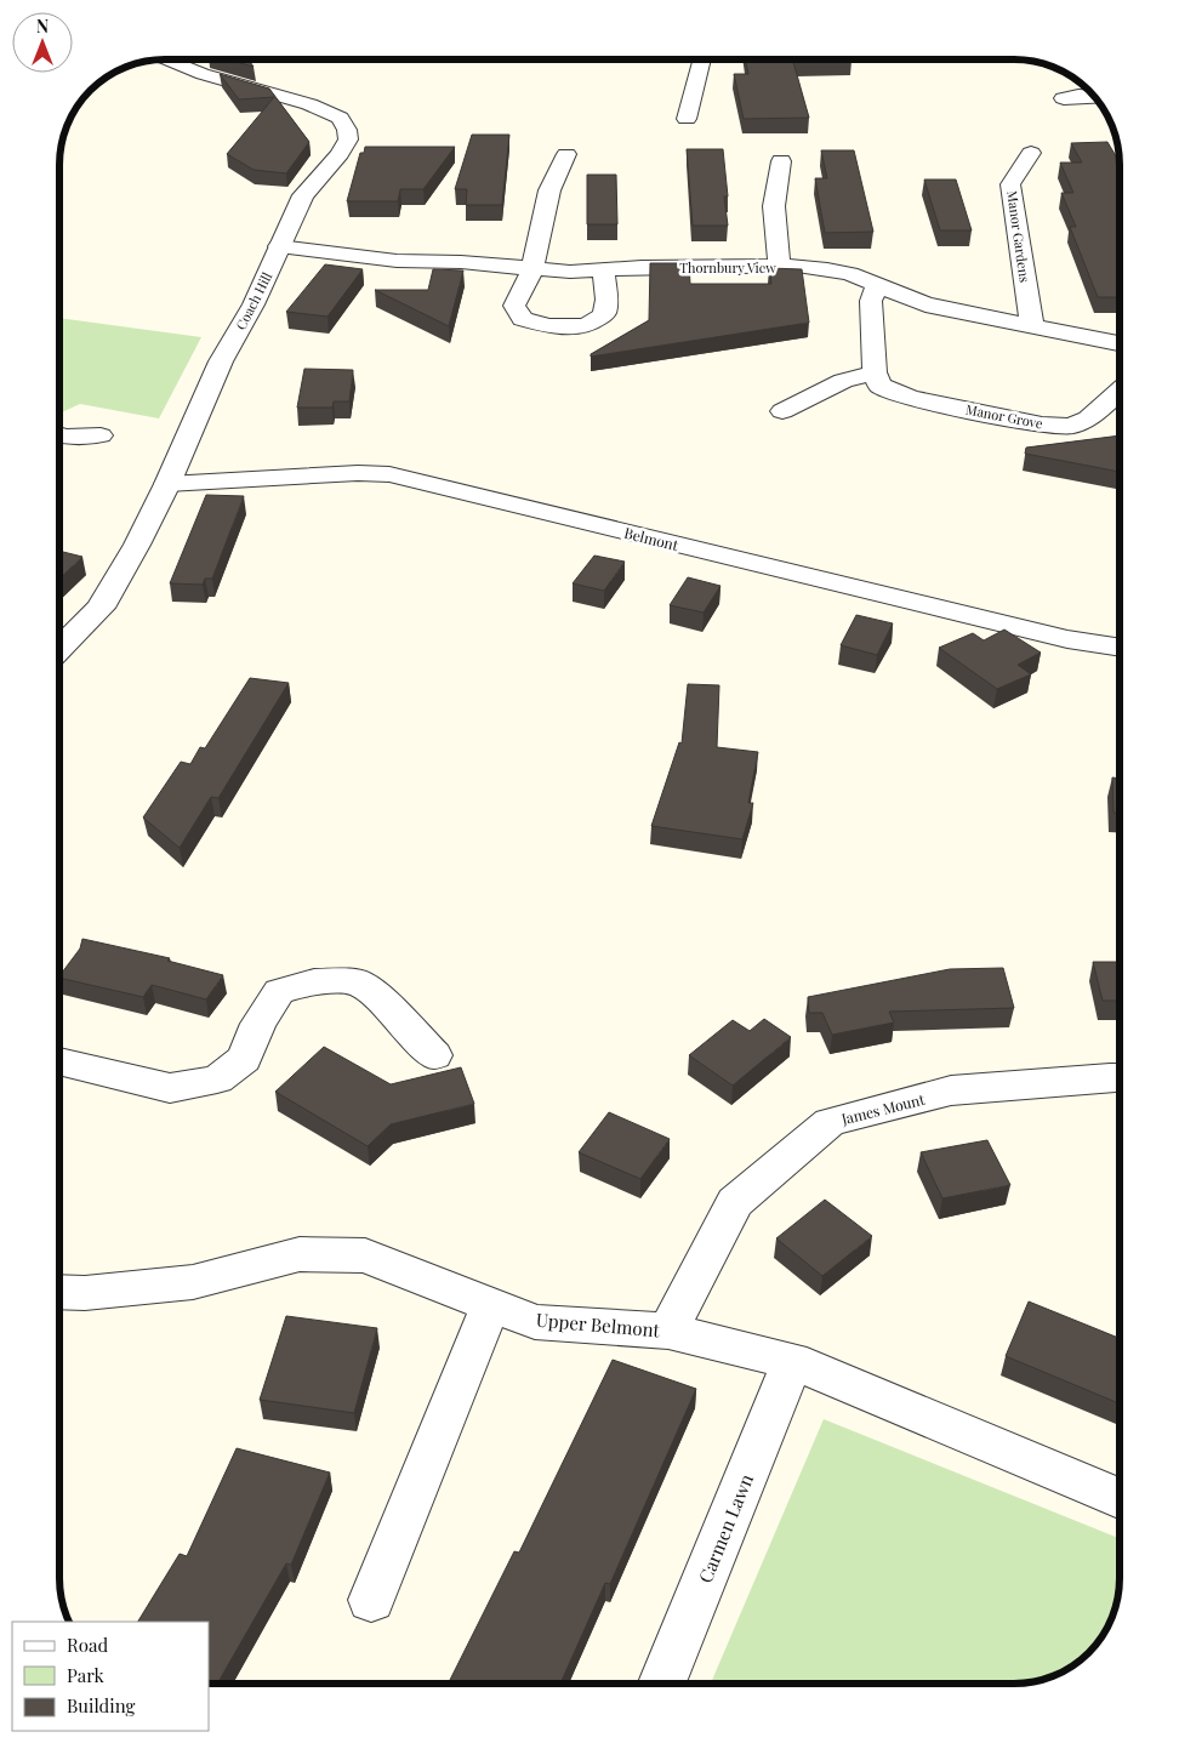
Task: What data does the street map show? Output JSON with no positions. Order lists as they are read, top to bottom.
{
  "streets": {
    "street": [
      "Manor Gardens",
      "Thornbury View",
      "Coach Hill",
      "Manor Grove",
      "Belmont",
      "James Mount",
      "Upper Belmont",
      "Carmen Lawn"
    ]
  },
  "crossings": [
    ["Manor Gardens", "Thornbury View"],
    ["Thornbury View", "Coach Hill"],
    ["Coach Hill", "Belmont"],
    ["James Mount", "Upper Belmont"],
    ["Upper Belmont", "Carmen Lawn"]
  ],
  "legend": ["Road", "Park", "Building"],
  "north": "top"
}
